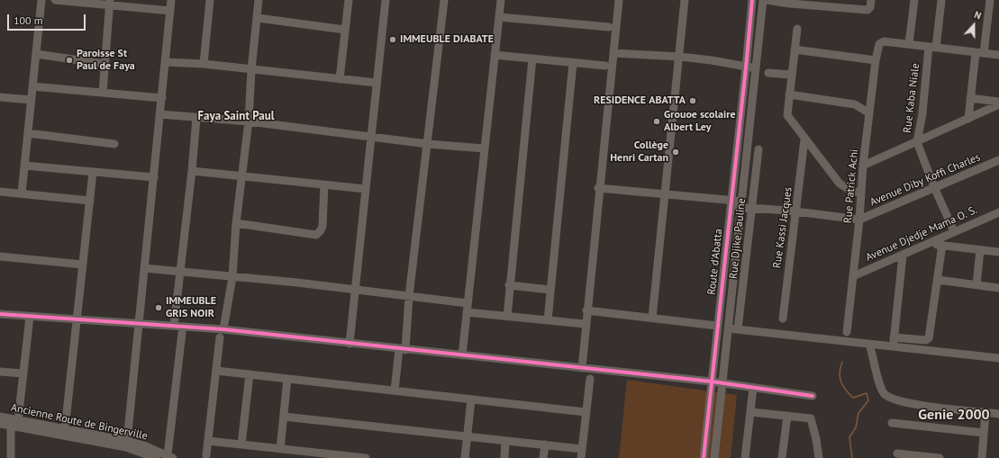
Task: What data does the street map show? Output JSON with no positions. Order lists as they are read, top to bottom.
{
  "streets": {
    "street": [
      "Rue Kaba Niale",
      "Avenue Diby Koffi Charles",
      "Rue Patrick Achi",
      "Rue Kassi Jacques",
      "Avenue Djedje Mama O. S.",
      "Rue Djike Pauline",
      "Route d'Abatta",
      "Ancienne Route de Bingerville"
    ]
  },
  "crossings": [
    ["Rue Kaba Niale", "Avenue Diby Koffi Charles"],
    ["Rue Kaba Niale", "Avenue Djedje Mama O. S."],
    ["Avenue Diby Koffi Charles", "Rue Patrick Achi"],
    ["Rue Patrick Achi", "Avenue Djedje Mama O. S."]
  ],
  "districts": ["Faya Saint Paul", "Genie 2000"],
  "places": [
    "IMMEUBLE DIABATE",
    "Paroisse St Paul de Faya",
    "RESIDENCE ABATTA",
    "Grouoe scolaire Albert Ley",
    "Collège Henri Cartan",
    "IMMEUBLE GRIS NOIR"
  ],
  "scale_bar": "100 m",
  "north": "top"
}
